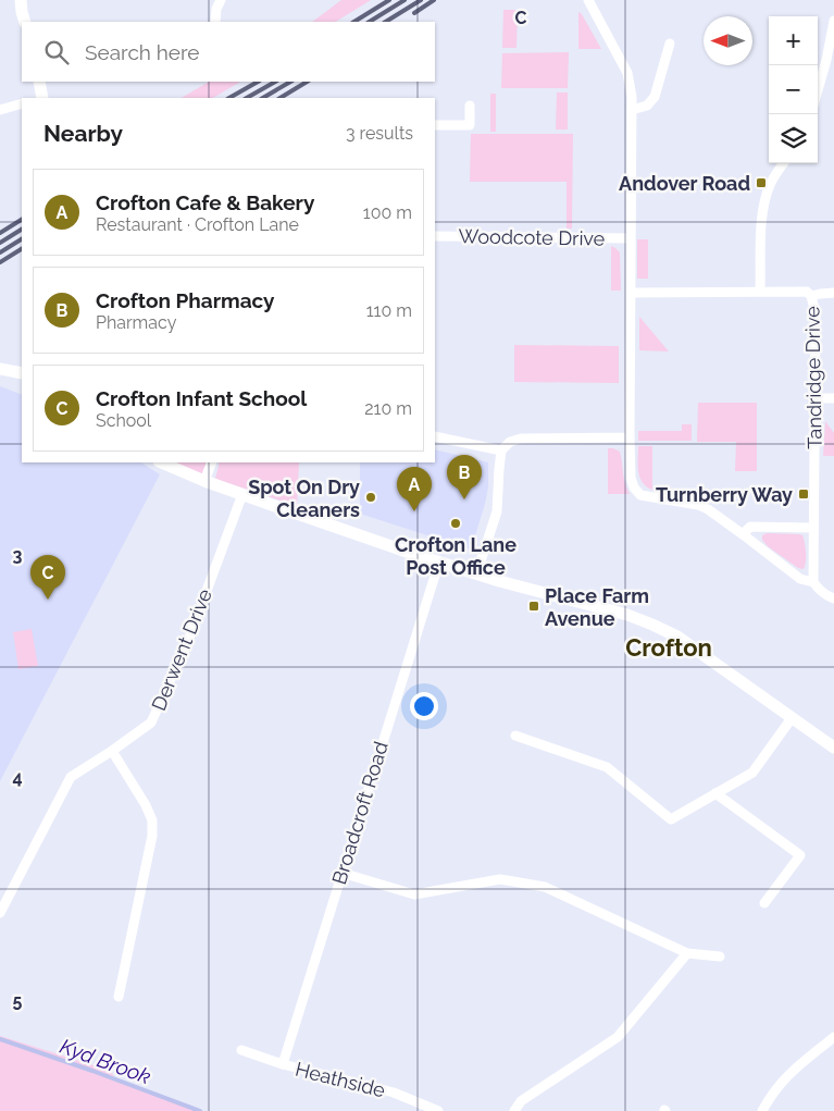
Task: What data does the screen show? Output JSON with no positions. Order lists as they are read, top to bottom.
{
  "streets": {
    "street": [
      "Woodcote Drive",
      "Tandridge Drive",
      "Derwent Drive",
      "Broadcroft Road",
      "Heathside"
    ]
  },
  "crossings": [
    ["Broadcroft Road", "Heathside"]
  ],
  "districts": ["Crofton"],
  "water": ["Kyd Brook"],
  "places": {
    "transit": ["Andover Road", "Turnberry Way", "Place Farm Avenue"],
    "other": ["Spot On Dry Cleaners", "Crofton Lane Post Office"]
  },
  "north": "left",
  "page": {
    "map_buttons": ["+", "−"],
    "search": "Search here",
    "heading": ["Nearby", "3 results"],
    "list": [
      {
        "mark": "A",
        "name": "Crofton Cafe & Bakery",
        "note": "Restaurant · Crofton Lane",
        "value": "100 m"
      },
      {
        "mark": "B",
        "name": "Crofton Pharmacy",
        "note": "Pharmacy",
        "value": "110 m"
      },
      {
        "mark": "C",
        "name": "Crofton Infant School",
        "note": "School",
        "value": "210 m"
      }
    ],
    "pins": ["B", "A", "C"]
  },
  "grid": {
    "columns": ["C"],
    "rows": ["3", "4", "5"]
  }
}
